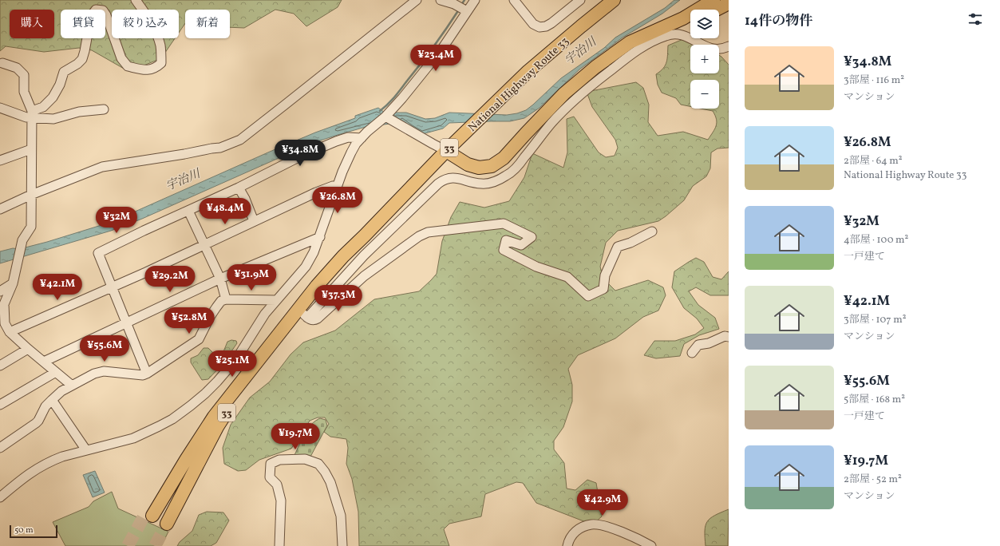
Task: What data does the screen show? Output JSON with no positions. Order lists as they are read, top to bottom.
{
  "streets": {
    "highway": ["National Highway Route 33", "33"]
  },
  "crossings": [
    ["National Highway Route 33", "33"]
  ],
  "water": ["宇治川"],
  "scale_bar": "50 m",
  "page": {
    "heading": "14件の物件",
    "map_buttons": ["+", "−"],
    "chip": [
      "購入",
      "賃貸",
      "絞り込み",
      "新着"
    ],
    "list": [
      {
        "name": "¥34.8M",
        "note": "3部屋 · 116 m² · マンション"
      },
      {
        "name": "¥26.8M",
        "note": "2部屋 · 64 m² · National Highway Route 33"
      },
      {
        "name": "¥32M",
        "note": "4部屋 · 100 m² · 一戸建て"
      },
      {
        "name": "¥42.1M",
        "note": "3部屋 · 107 m² · マンション"
      },
      {
        "name": "¥55.6M",
        "note": "5部屋 · 168 m² · 一戸建て"
      },
      {
        "name": "¥19.7M",
        "note": "2部屋 · 52 m² · マンション"
      }
    ],
    "price": [
      "¥23.4M",
      "¥34.8M",
      "¥26.8M",
      "¥48.4M",
      "¥32M",
      "¥31.9M",
      "¥29.2M",
      "¥42.1M",
      "¥37.3M",
      "¥52.8M",
      "¥55.6M",
      "¥25.1M",
      "¥19.7M",
      "¥42.9M"
    ],
    "scale": "50 m"
  }
}
